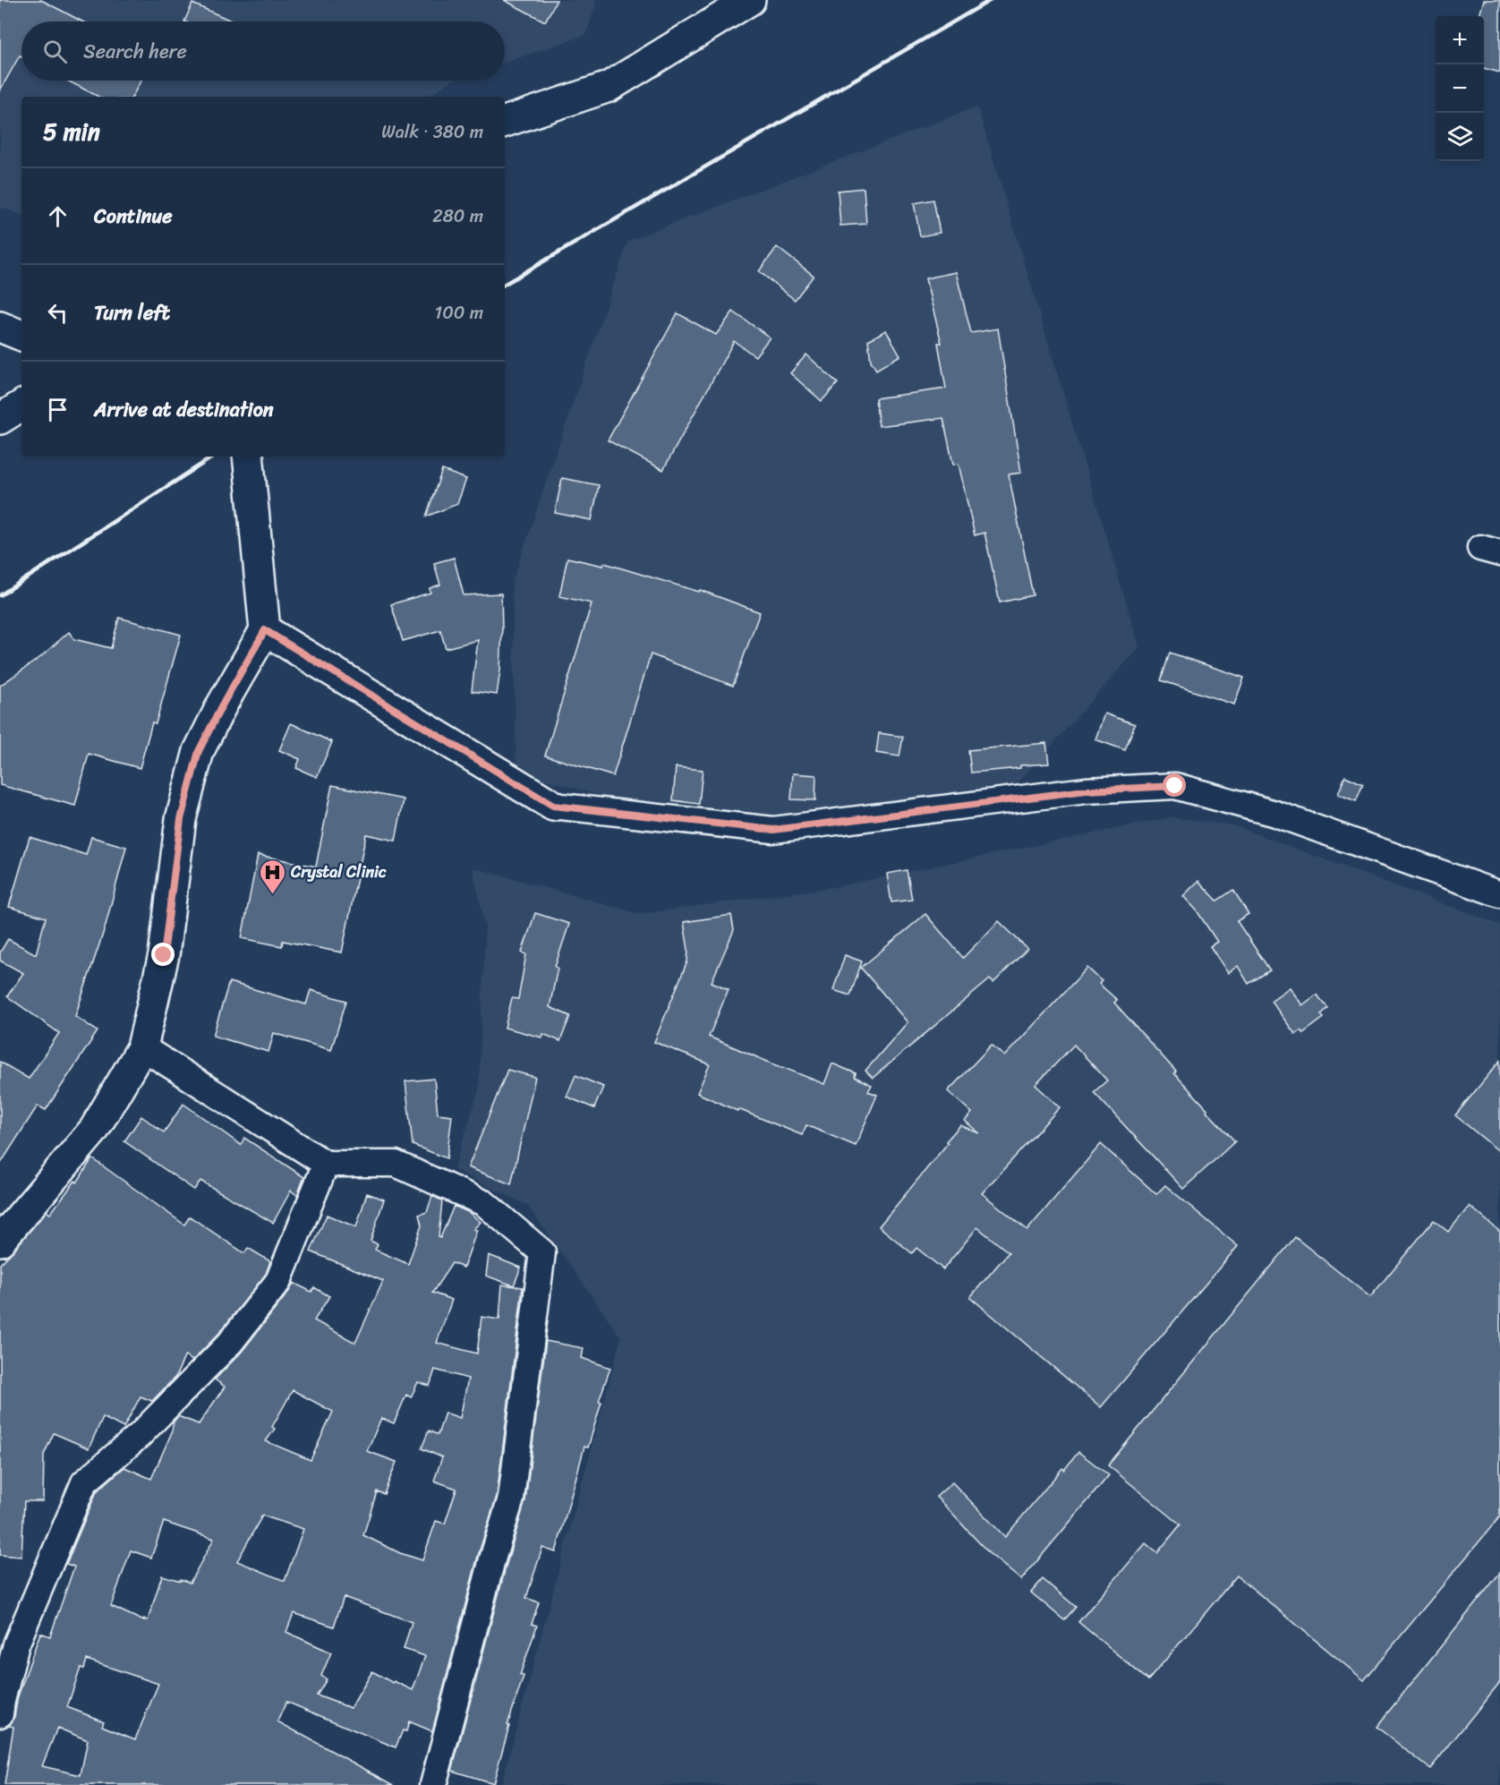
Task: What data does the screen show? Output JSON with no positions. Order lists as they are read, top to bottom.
{
  "places": {
    "hospital": ["Crystal Clinic"]
  },
  "page": {
    "map_buttons": ["+", "−"],
    "search": "Search here",
    "heading": ["5 min", "Walk · 380 m"],
    "list": [
      ["Continue", "280 m"],
      ["Turn left", "100 m"],
      "Arrive at destination"
    ]
  }
}
